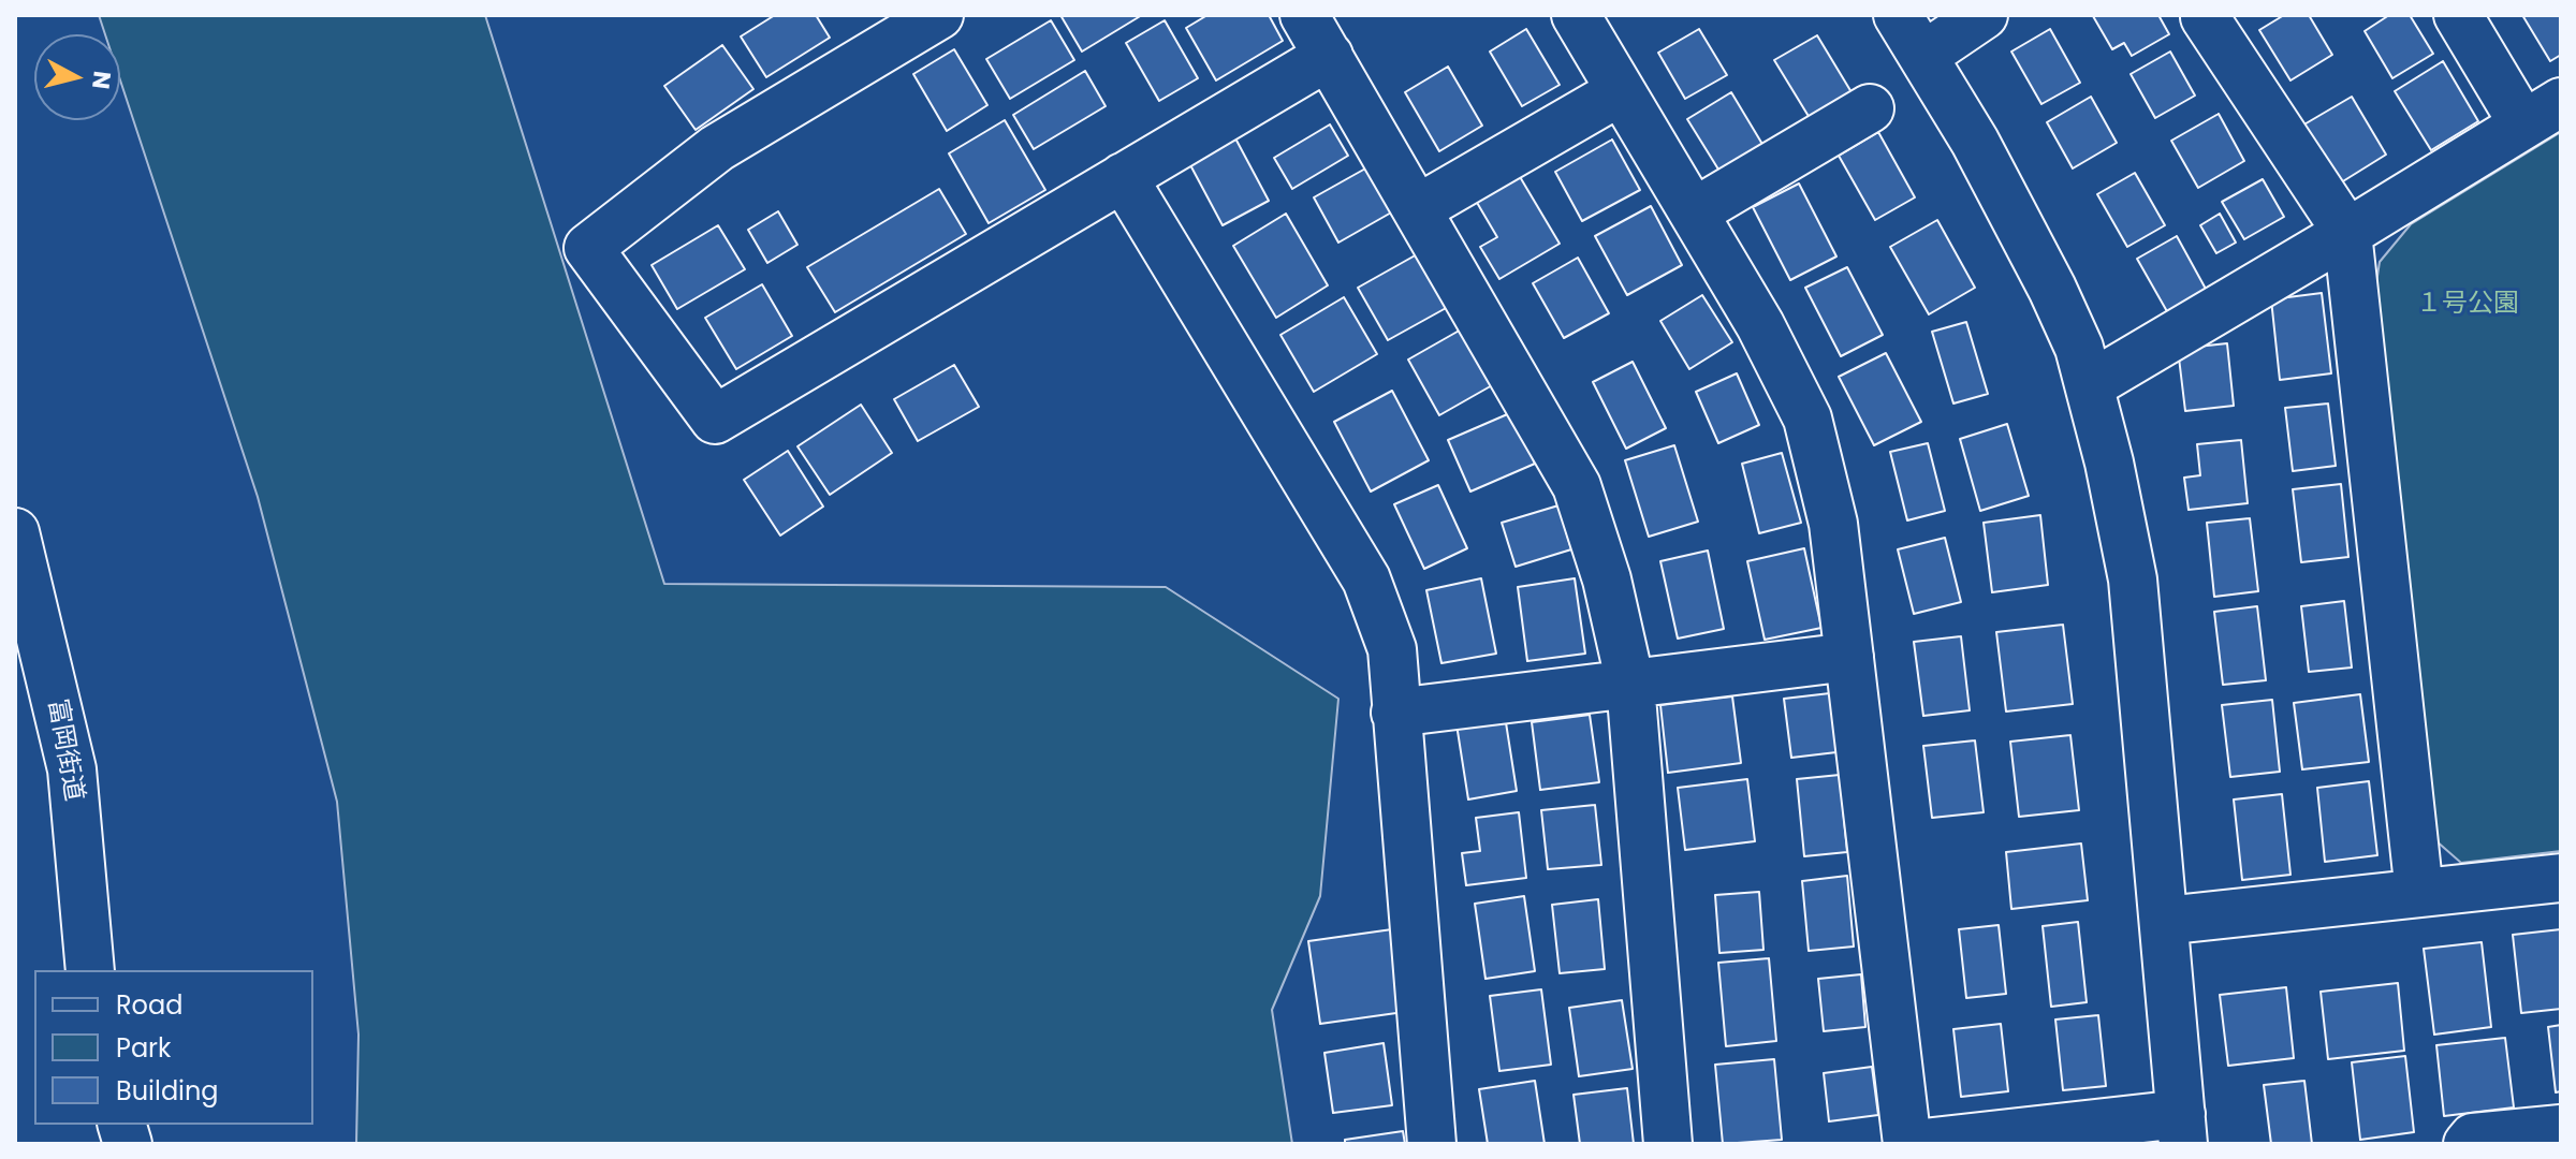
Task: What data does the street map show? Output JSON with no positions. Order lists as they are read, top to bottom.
{
  "streets": {
    "street": ["富岡街道"]
  },
  "parks": ["１号公園"],
  "legend": ["Road", "Park", "Building"],
  "north": "right"
}
